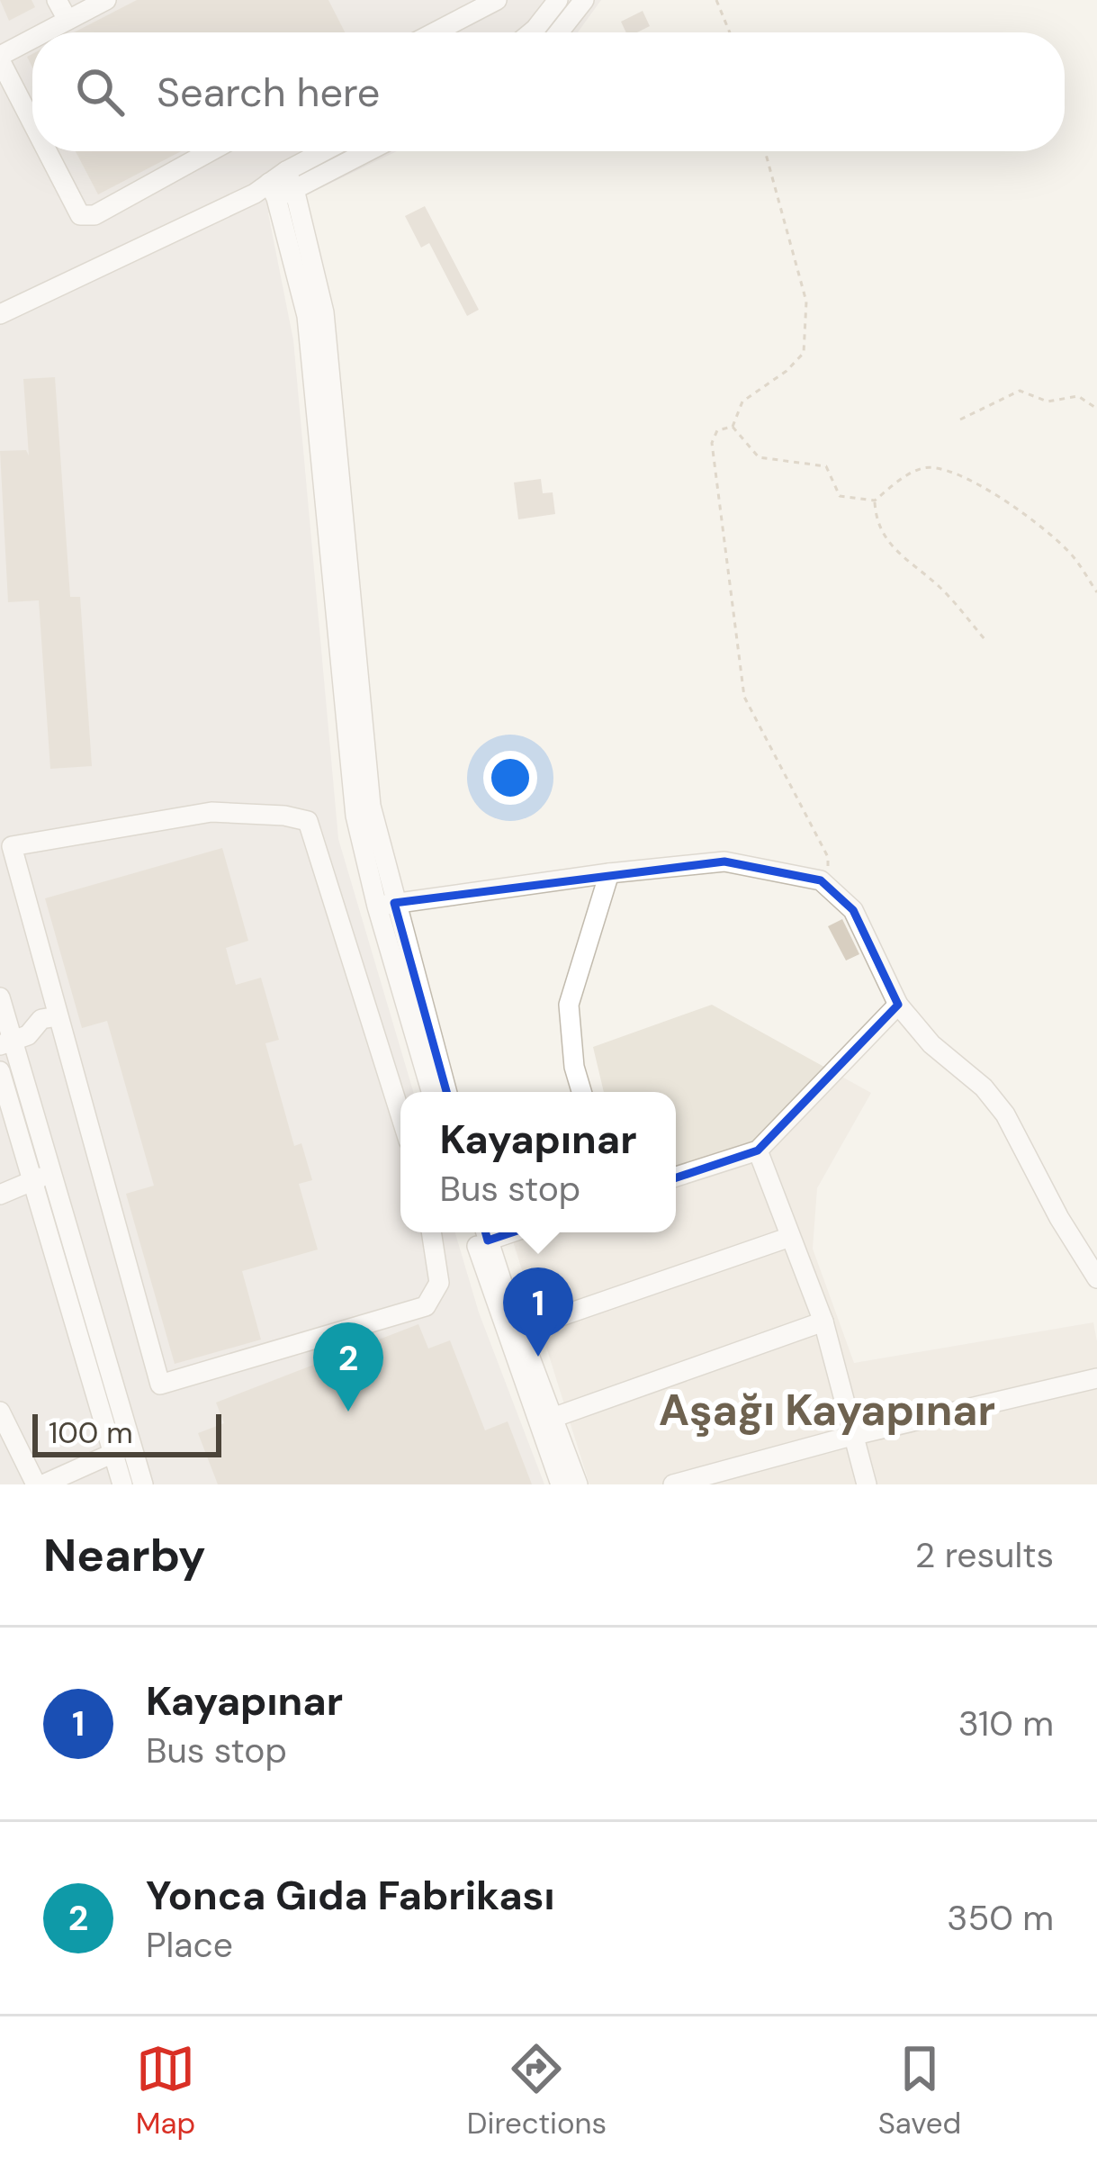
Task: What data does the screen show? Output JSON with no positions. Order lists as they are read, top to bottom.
{
  "districts": ["Aşağı Kayapınar"],
  "scale_bar": "100 m",
  "page": {
    "search": "Search here",
    "popup": ["Kayapınar", "Bus stop"],
    "pins": ["1", "2"],
    "scale": "100 m",
    "heading": ["Nearby", "2 results"],
    "list": [
      {
        "mark": "1",
        "name": "Kayapınar",
        "note": "Bus stop",
        "value": "310 m"
      },
      {
        "mark": "2",
        "name": "Yonca Gıda Fabrikası",
        "note": "Place",
        "value": "350 m"
      }
    ],
    "nav": ["Map", "Directions", "Saved"]
  }
}
